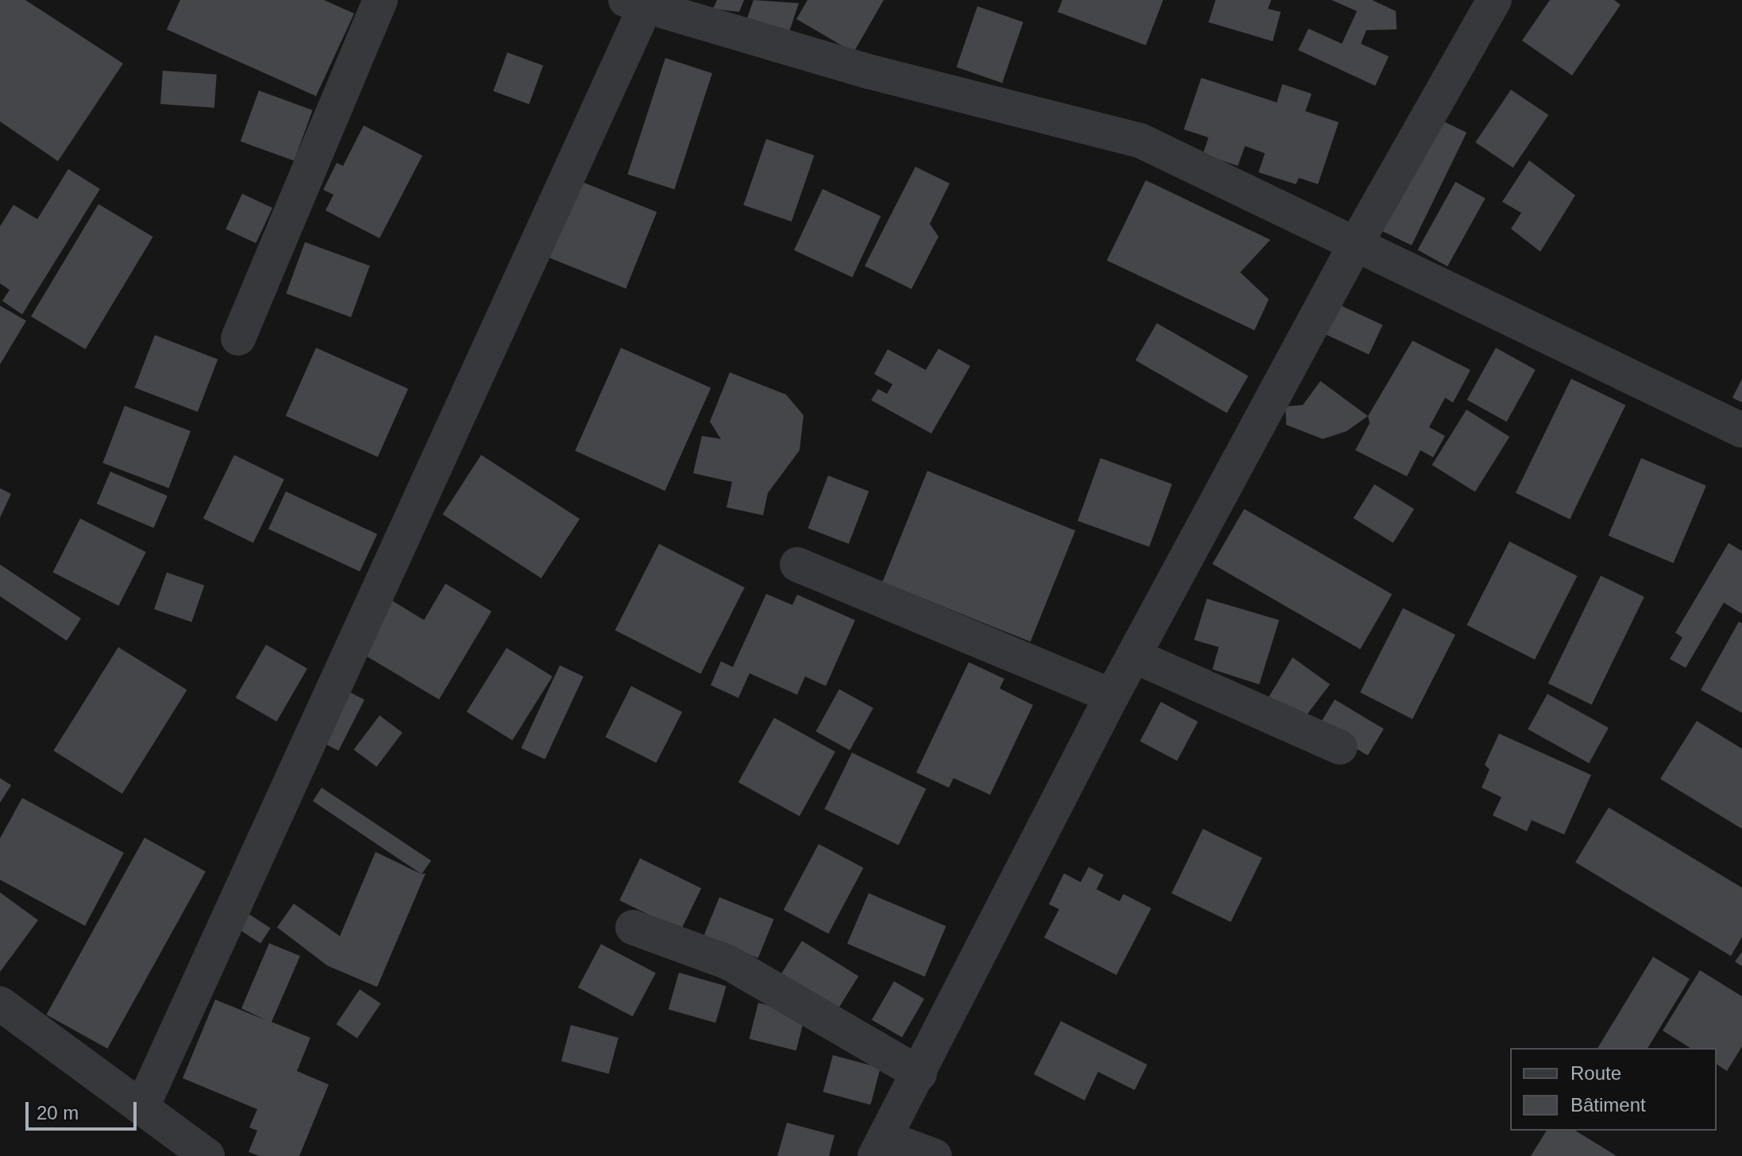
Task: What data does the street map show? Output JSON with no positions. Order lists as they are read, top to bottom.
{
  "legend": ["Route", "Bâtiment"],
  "scale_bar": "20 m"
}
